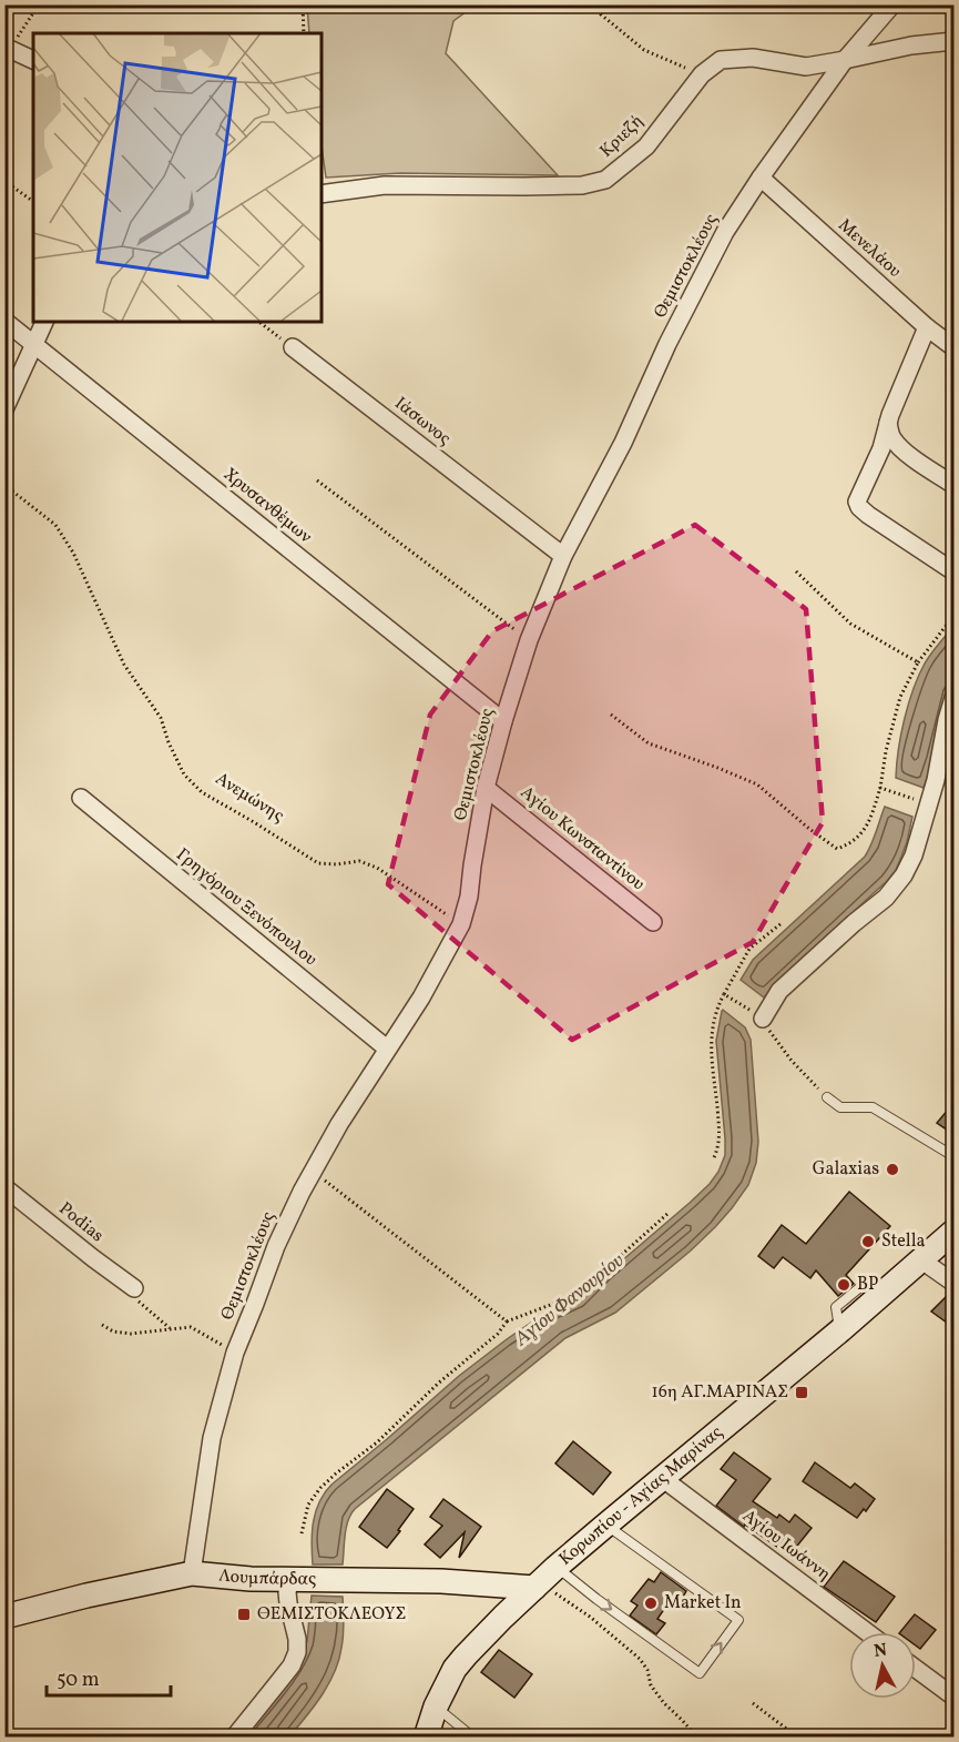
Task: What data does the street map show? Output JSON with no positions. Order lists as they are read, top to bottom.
{
  "streets": {
    "main road": ["Κορωπίου - Αγίας Μαρίνας", "Λουμπάρδας"],
    "street": [
      "Κριεζή",
      "Μενελάου",
      "Θεμιστοκλέους",
      "Ιάσωνος",
      "Χρυσανθέμων",
      "Αγίου Κωνσταντίνου",
      "Γρηγόριου Ξενόπουλου",
      "Podias",
      "Αγίου Ιωάννη"
    ],
    "path": ["Ανεμώνης"]
  },
  "crossings": [
    ["Κριεζή", "Θεμιστοκλέους"],
    ["Μενελάου", "Θεμιστοκλέους"],
    ["Θεμιστοκλέους", "Ιάσωνος"],
    ["Θεμιστοκλέους", "Χρυσανθέμων"],
    ["Θεμιστοκλέους", "Ανεμώνης"],
    ["Θεμιστοκλέους", "Αγίου Κωνσταντίνου"],
    ["Θεμιστοκλέους", "Γρηγόριου Ξενόπουλου"],
    ["Θεμιστοκλέους", "Λουμπάρδας"],
    ["Κορωπίου - Αγίας Μαρίνας", "Αγίου Ιωάννη"],
    ["Κορωπίου - Αγίας Μαρίνας", "Λουμπάρδας"]
  ],
  "water": ["Αγίου Φανουρίου"],
  "places": {
    "other": [
      "Galaxias",
      "Stella",
      "BP",
      "Market In"
    ],
    "transit": ["16η ΑΓ.ΜΑΡΙΝΑΣ", "ΘΕΜΙΣΤΟΚΛΕΟΥΣ"]
  },
  "scale_bar": "50 m",
  "north": "top"
}
